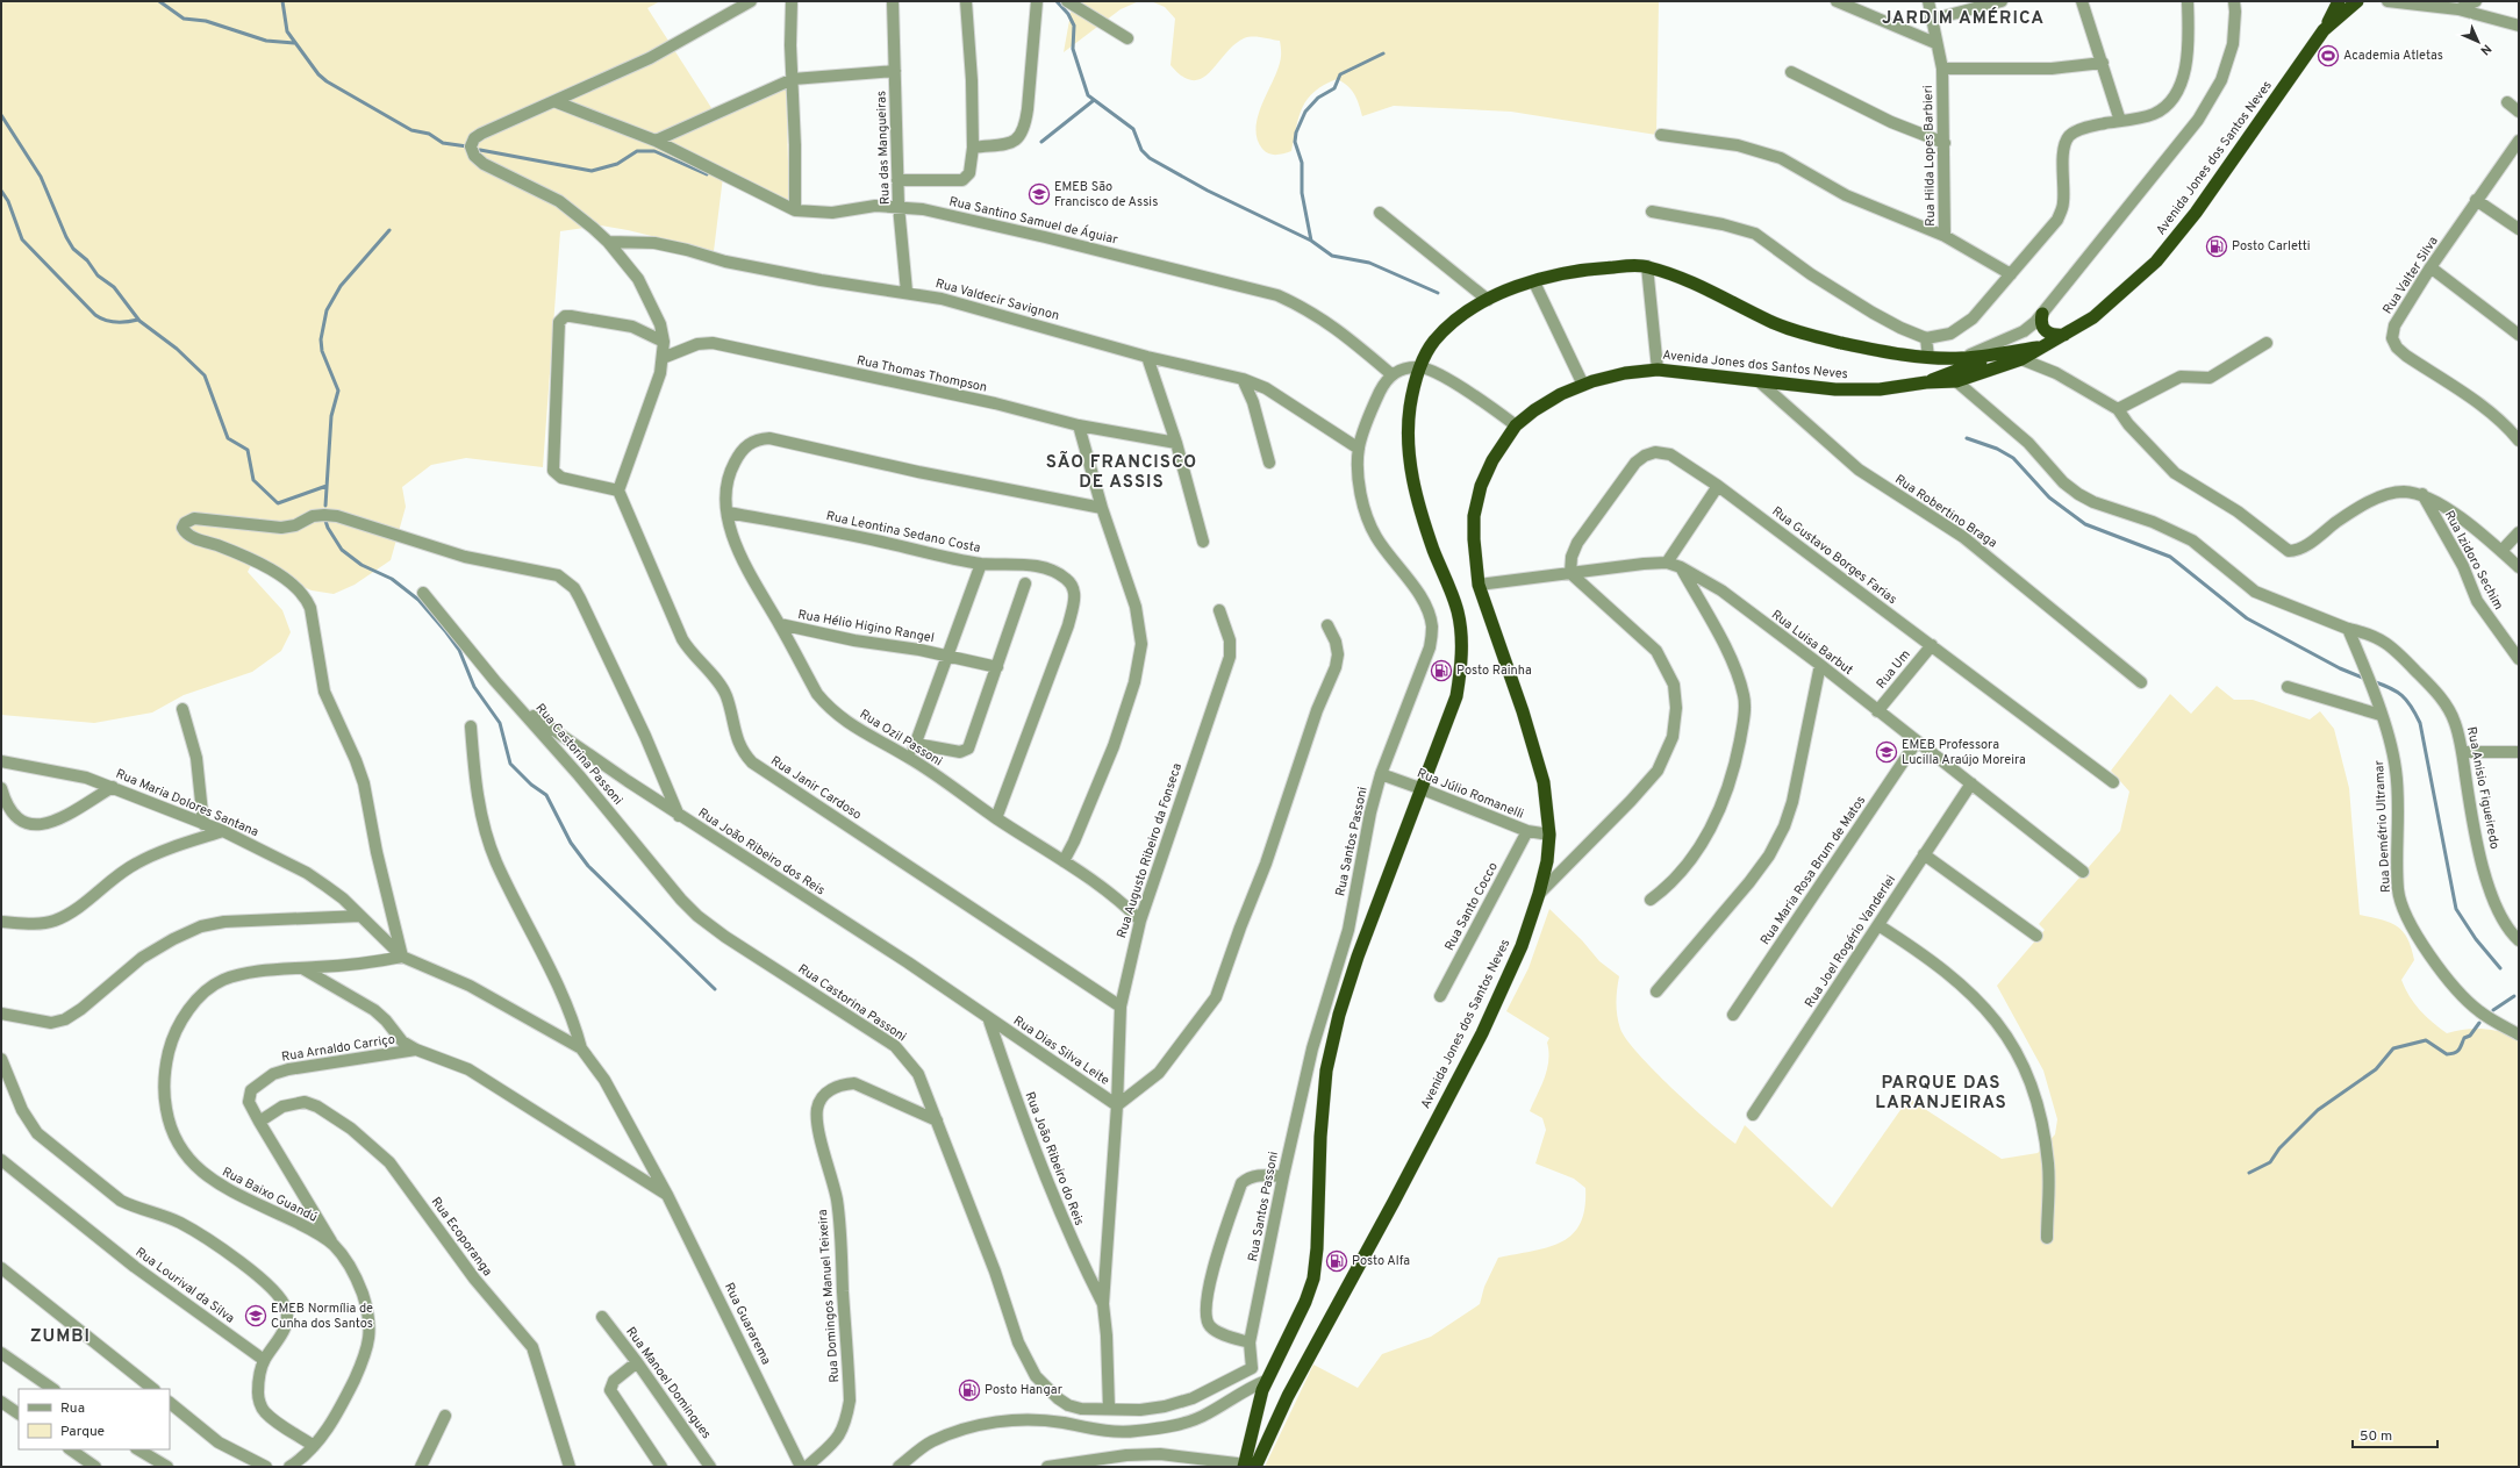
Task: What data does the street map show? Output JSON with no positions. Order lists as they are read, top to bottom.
{
  "streets": {
    "highway": ["Avenida Jones dos Santos Neves"],
    "street": [
      "Rua das Mangueiras",
      "Rua Hilda Lopes Barbieri",
      "Rua Santino Samuel de Águiar",
      "Rua Valter Silva",
      "Rua Valdecir Savignon",
      "Rua Thomas Thompson",
      "Rua Robertino Braga",
      "Rua Leontina Sedano Costa",
      "Rua Gustavo Borges Farias",
      "Rua Izidoro Sechim",
      "Rua Hélio Higino Rangel",
      "Rua Luisa Barbut",
      "Rua Um",
      "Rua Ozil Passoni",
      "Rua Castorina Passoni",
      "Rua Janir Cardoso",
      "Rua Anisio Figueiredo",
      "Rua Júlio Romanelli",
      "Rua Maria Dolores Santana",
      "Rua Demétrio Ultramar",
      "Rua Santos Passoni",
      "Rua Augusto Ribeiro da Fonseca",
      "Rua João Ribeiro dos Reis",
      "Rua Maria Rosa Brum de Matos",
      "Rua Santo Cocco",
      "Rua Joel Rogério Vanderlei",
      "Rua Arnaldo Carriço",
      "Rua Dias Silva Leite",
      "Rua João Ribeiro do Reis",
      "Rua Baixo Guandú",
      "Rua Ecoporanga",
      "Rua Lourival da Silva",
      "Rua Domingos Manuel Teixeira",
      "Rua Guararema",
      "Rua Manoel Domingues"
    ]
  },
  "crossings": [
    ["Rua das Mangueiras", "Rua Santino Samuel de Águiar"],
    ["Rua das Mangueiras", "Rua Valdecir Savignon"],
    ["Avenida Jones dos Santos Neves", "Rua Robertino Braga"],
    ["Avenida Jones dos Santos Neves", "Rua Luisa Barbut"],
    ["Avenida Jones dos Santos Neves", "Rua Júlio Romanelli"],
    ["Rua Santino Samuel de Águiar", "Rua Santos Passoni"],
    ["Rua Valdecir Savignon", "Rua Santos Passoni"],
    ["Rua Leontina Sedano Costa", "Rua Ozil Passoni"],
    ["Rua Gustavo Borges Farias", "Rua Luisa Barbut"],
    ["Rua Gustavo Borges Farias", "Rua Um"],
    ["Rua Hélio Higino Rangel", "Rua Ozil Passoni"],
    ["Rua Luisa Barbut", "Rua Um"],
    ["Rua Luisa Barbut", "Rua Maria Rosa Brum de Matos"],
    ["Rua Luisa Barbut", "Rua Joel Rogério Vanderlei"],
    ["Rua Ozil Passoni", "Rua Augusto Ribeiro da Fonseca"],
    ["Rua Castorina Passoni", "Rua Santos Passoni"],
    ["Rua Castorina Passoni", "Rua Augusto Ribeiro da Fonseca"],
    ["Rua Castorina Passoni", "Rua João Ribeiro dos Reis"],
    ["Rua Castorina Passoni", "Rua Domingos Manuel Teixeira"],
    ["Rua Janir Cardoso", "Rua Augusto Ribeiro da Fonseca"],
    ["Rua Anisio Figueiredo", "Rua Demétrio Ultramar"],
    ["Rua Júlio Romanelli", "Rua Santos Passoni"],
    ["Rua Júlio Romanelli", "Rua Santo Cocco"],
    ["Rua Maria Dolores Santana", "Rua Baixo Guandú"],
    ["Rua Maria Dolores Santana", "Rua Guararema"],
    ["Rua Augusto Ribeiro da Fonseca", "Rua Dias Silva Leite"],
    ["Rua Augusto Ribeiro da Fonseca", "Rua João Ribeiro do Reis"],
    ["Rua João Ribeiro dos Reis", "Rua Dias Silva Leite"],
    ["Rua João Ribeiro dos Reis", "Rua João Ribeiro do Reis"],
    ["Rua Arnaldo Carriço", "Rua Baixo Guandú"],
    ["Rua Arnaldo Carriço", "Rua Ecoporanga"],
    ["Rua Dias Silva Leite", "Rua João Ribeiro do Reis"]
  ],
  "districts": [
    "JARDIM AMÉRICA",
    "SÃO FRANCISCO DE ASSIS",
    "PARQUE DAS LARANJEIRAS",
    "ZUMBI"
  ],
  "places": {
    "sports": ["Academia Atletas"],
    "school or university": ["EMEB São Francisco de Assis", "EMEB Professora Lucilla Araújo Moreira", "EMEB Normília de Cunha dos Santos"],
    "fuel station": [
      "Posto Carletti",
      "Posto Rainha",
      "Posto Alfa",
      "Posto Hangar"
    ]
  },
  "legend": ["Rua", "Parque"],
  "scale_bar": "50 m",
  "north": "bottom right"
}
